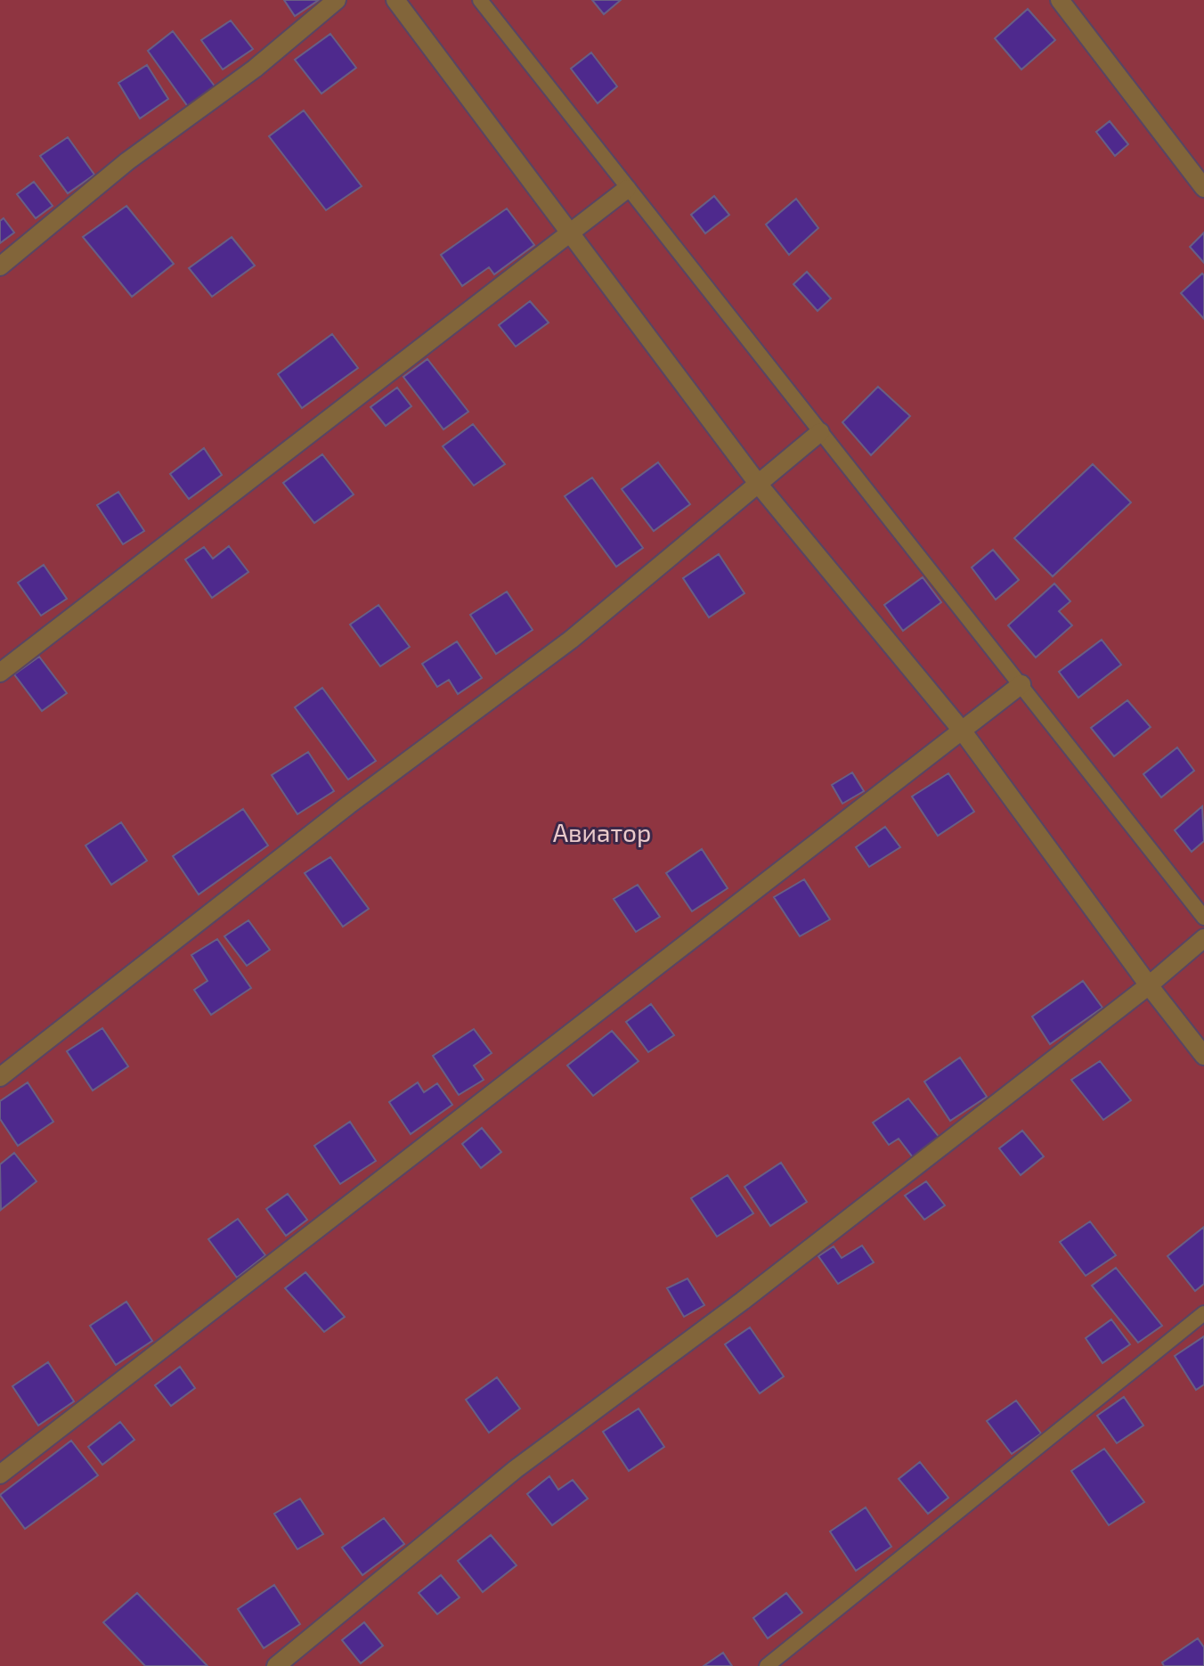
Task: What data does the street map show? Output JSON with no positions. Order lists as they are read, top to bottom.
{
  "parks": ["Авиатор"]
}
